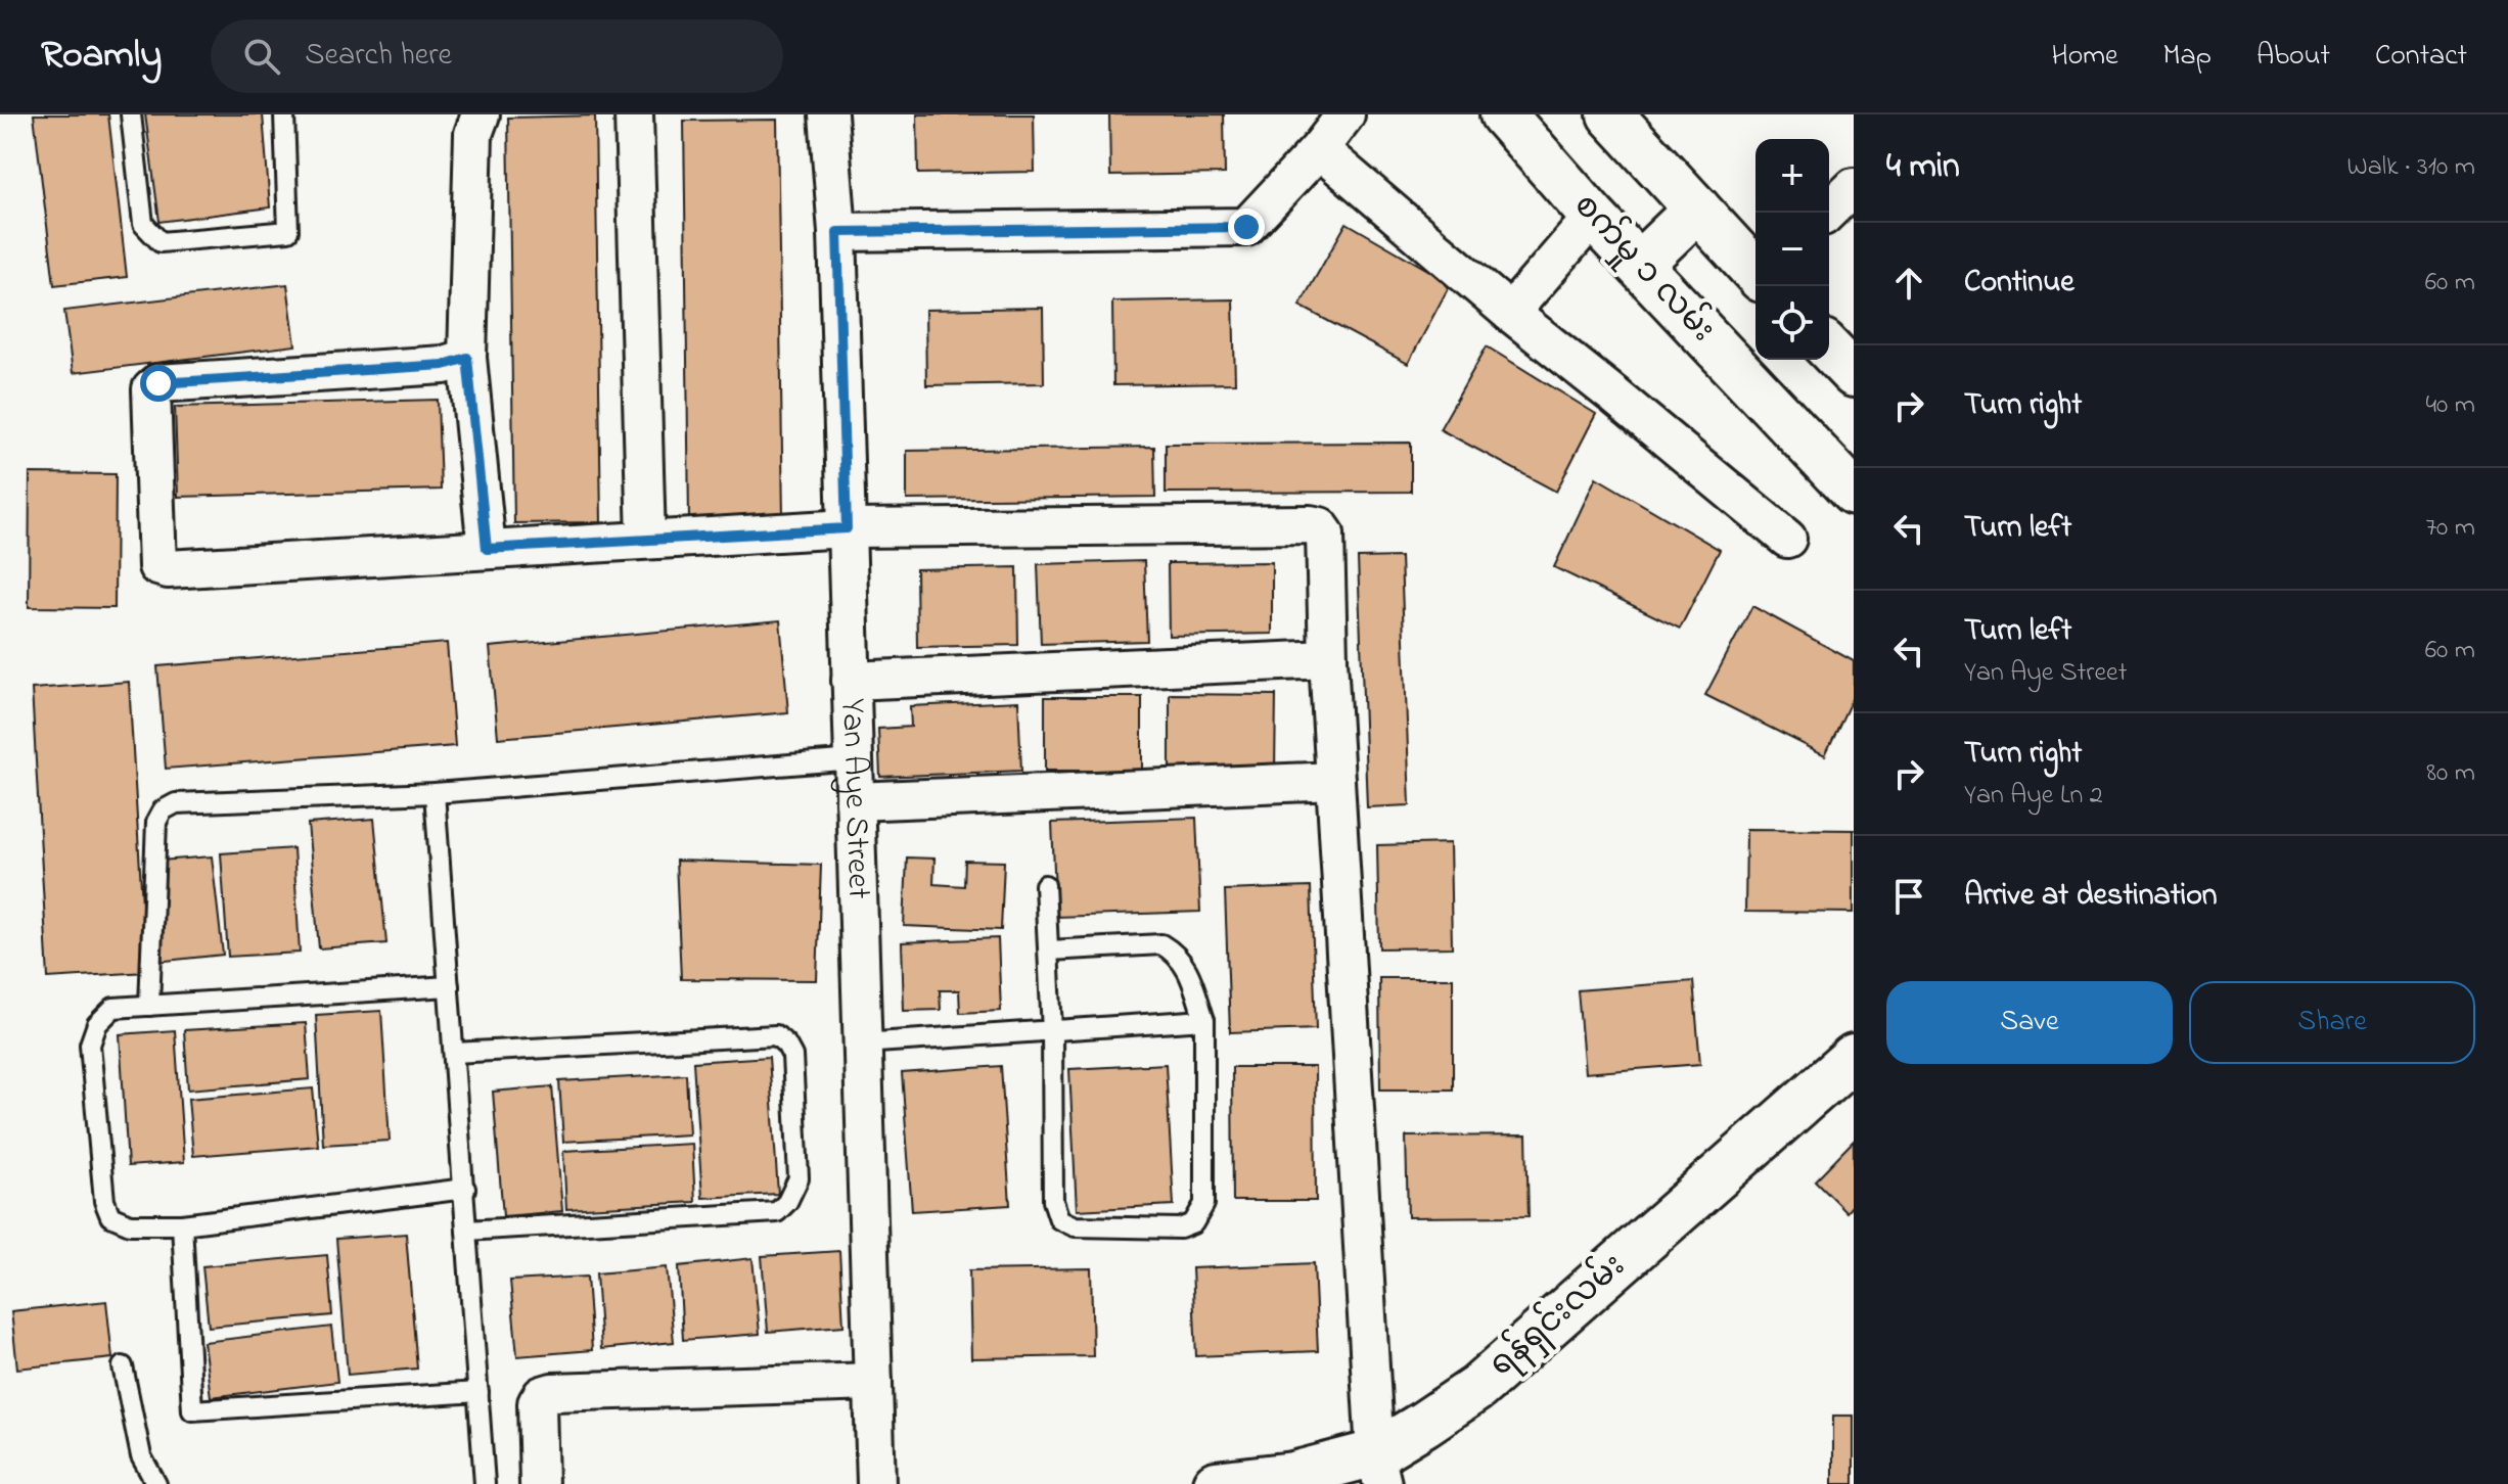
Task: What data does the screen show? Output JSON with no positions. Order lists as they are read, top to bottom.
{
  "streets": {
    "main road": ["စက်မှု ၁ လမ်း", "ရန်ရှင်းလမ်း"],
    "street": ["Yan Aye Street"]
  },
  "page": {
    "header": "Roamly",
    "search": "Search here",
    "nav": [
      "Home",
      "Map",
      "About",
      "Contact"
    ],
    "heading": ["4 min", "Walk · 310 m"],
    "map_buttons": ["+", "−"],
    "list": [
      ["Continue", "60 m"],
      ["Turn right", "40 m"],
      ["Turn left", "70 m"],
      ["Turn left", "Yan Aye Street", "60 m"],
      ["Turn right", "Yan Aye Ln 2", "80 m"],
      "Arrive at destination"
    ],
    "buttons": ["Save", "Share"]
  }
}
